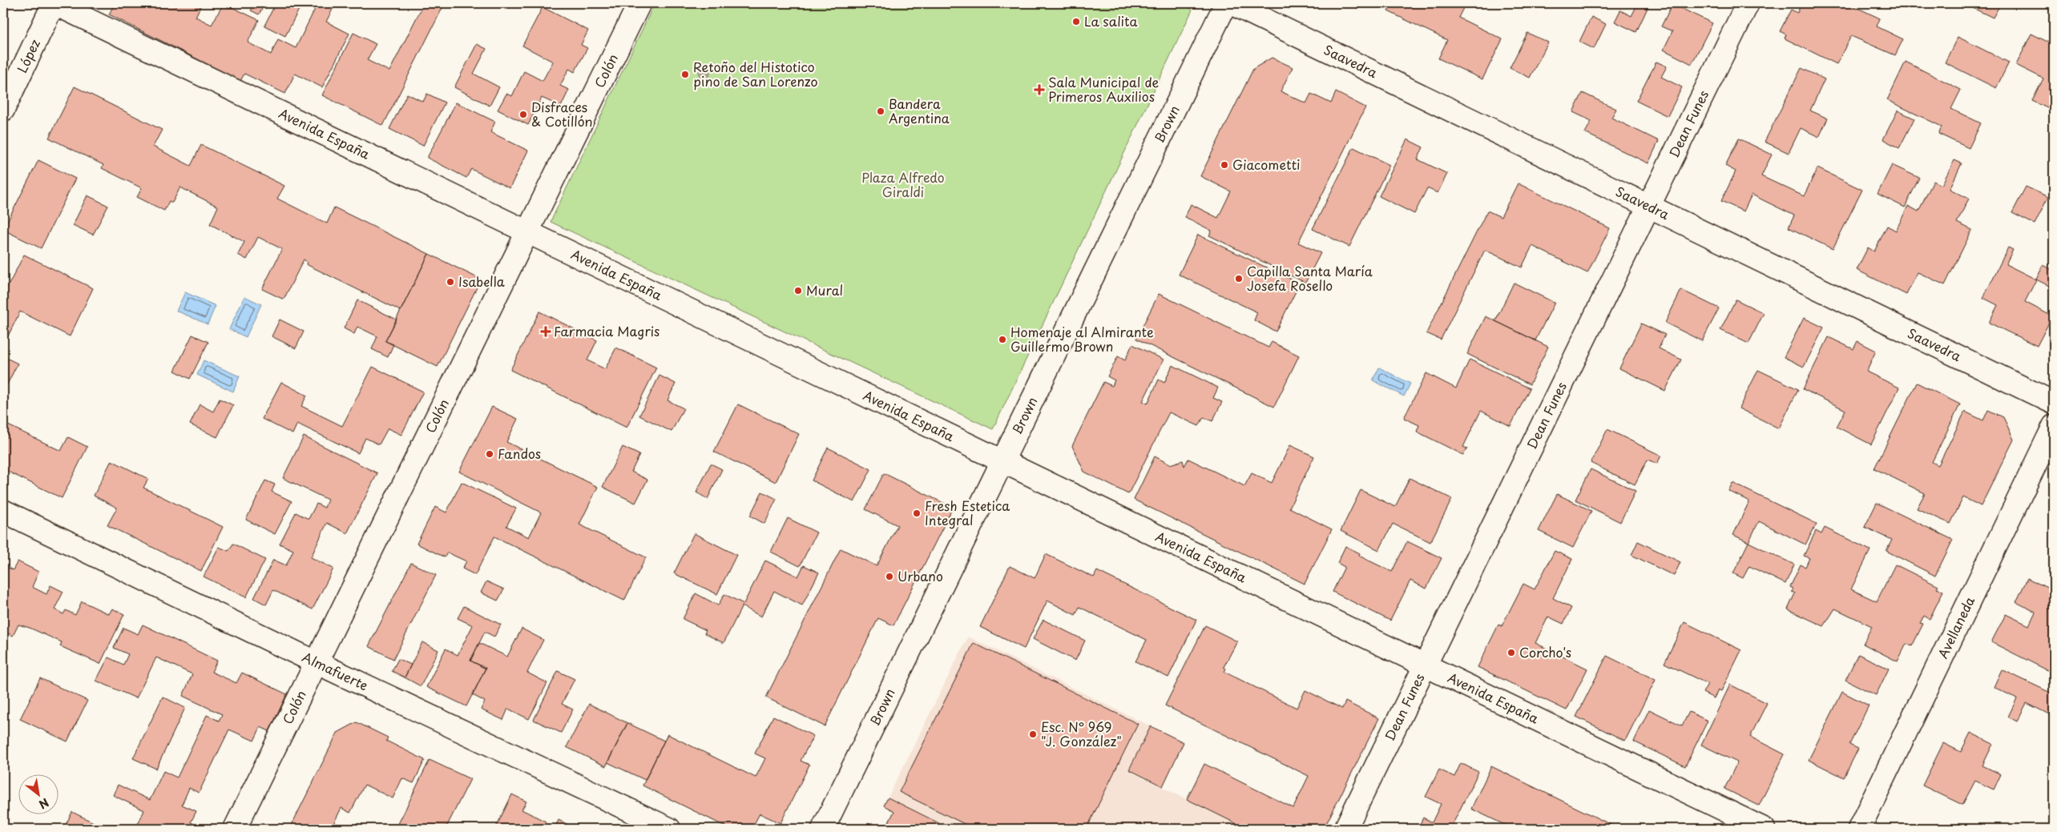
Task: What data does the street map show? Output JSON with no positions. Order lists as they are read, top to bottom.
{
  "streets": {
    "street": [
      "López",
      "Saavedra",
      "Colón",
      "Brown",
      "Dean Funes",
      "Avenida España",
      "Avellaneda",
      "Almafuerte"
    ]
  },
  "crossings": [
    ["López", "Avenida España"],
    ["Saavedra", "Dean Funes"],
    ["Colón", "Avenida España"],
    ["Colón", "Almafuerte"],
    ["Brown", "Avenida España"],
    ["Dean Funes", "Avenida España"]
  ],
  "parks": ["Plaza Alfredo Giraldi"],
  "places": {
    "other": [
      "La salita",
      "Retoño del Histotico pino de San Lorenzo",
      "Bandera Argentina",
      "Disfraces & Cotillón",
      "Giacometti",
      "Capilla Santa María Josefa Rosello",
      "Isabella",
      "Mural",
      "Homenaje al Almirante Guillermo Brown",
      "Fandos",
      "Fresh Estetica Integral",
      "Urbano",
      "Corcho's",
      "Esc. N° 969 \"J. González\""
    ],
    "health": ["Sala Municipal de Primeros Auxilios", "Farmacia Magris"]
  },
  "north": "bottom right"
}
